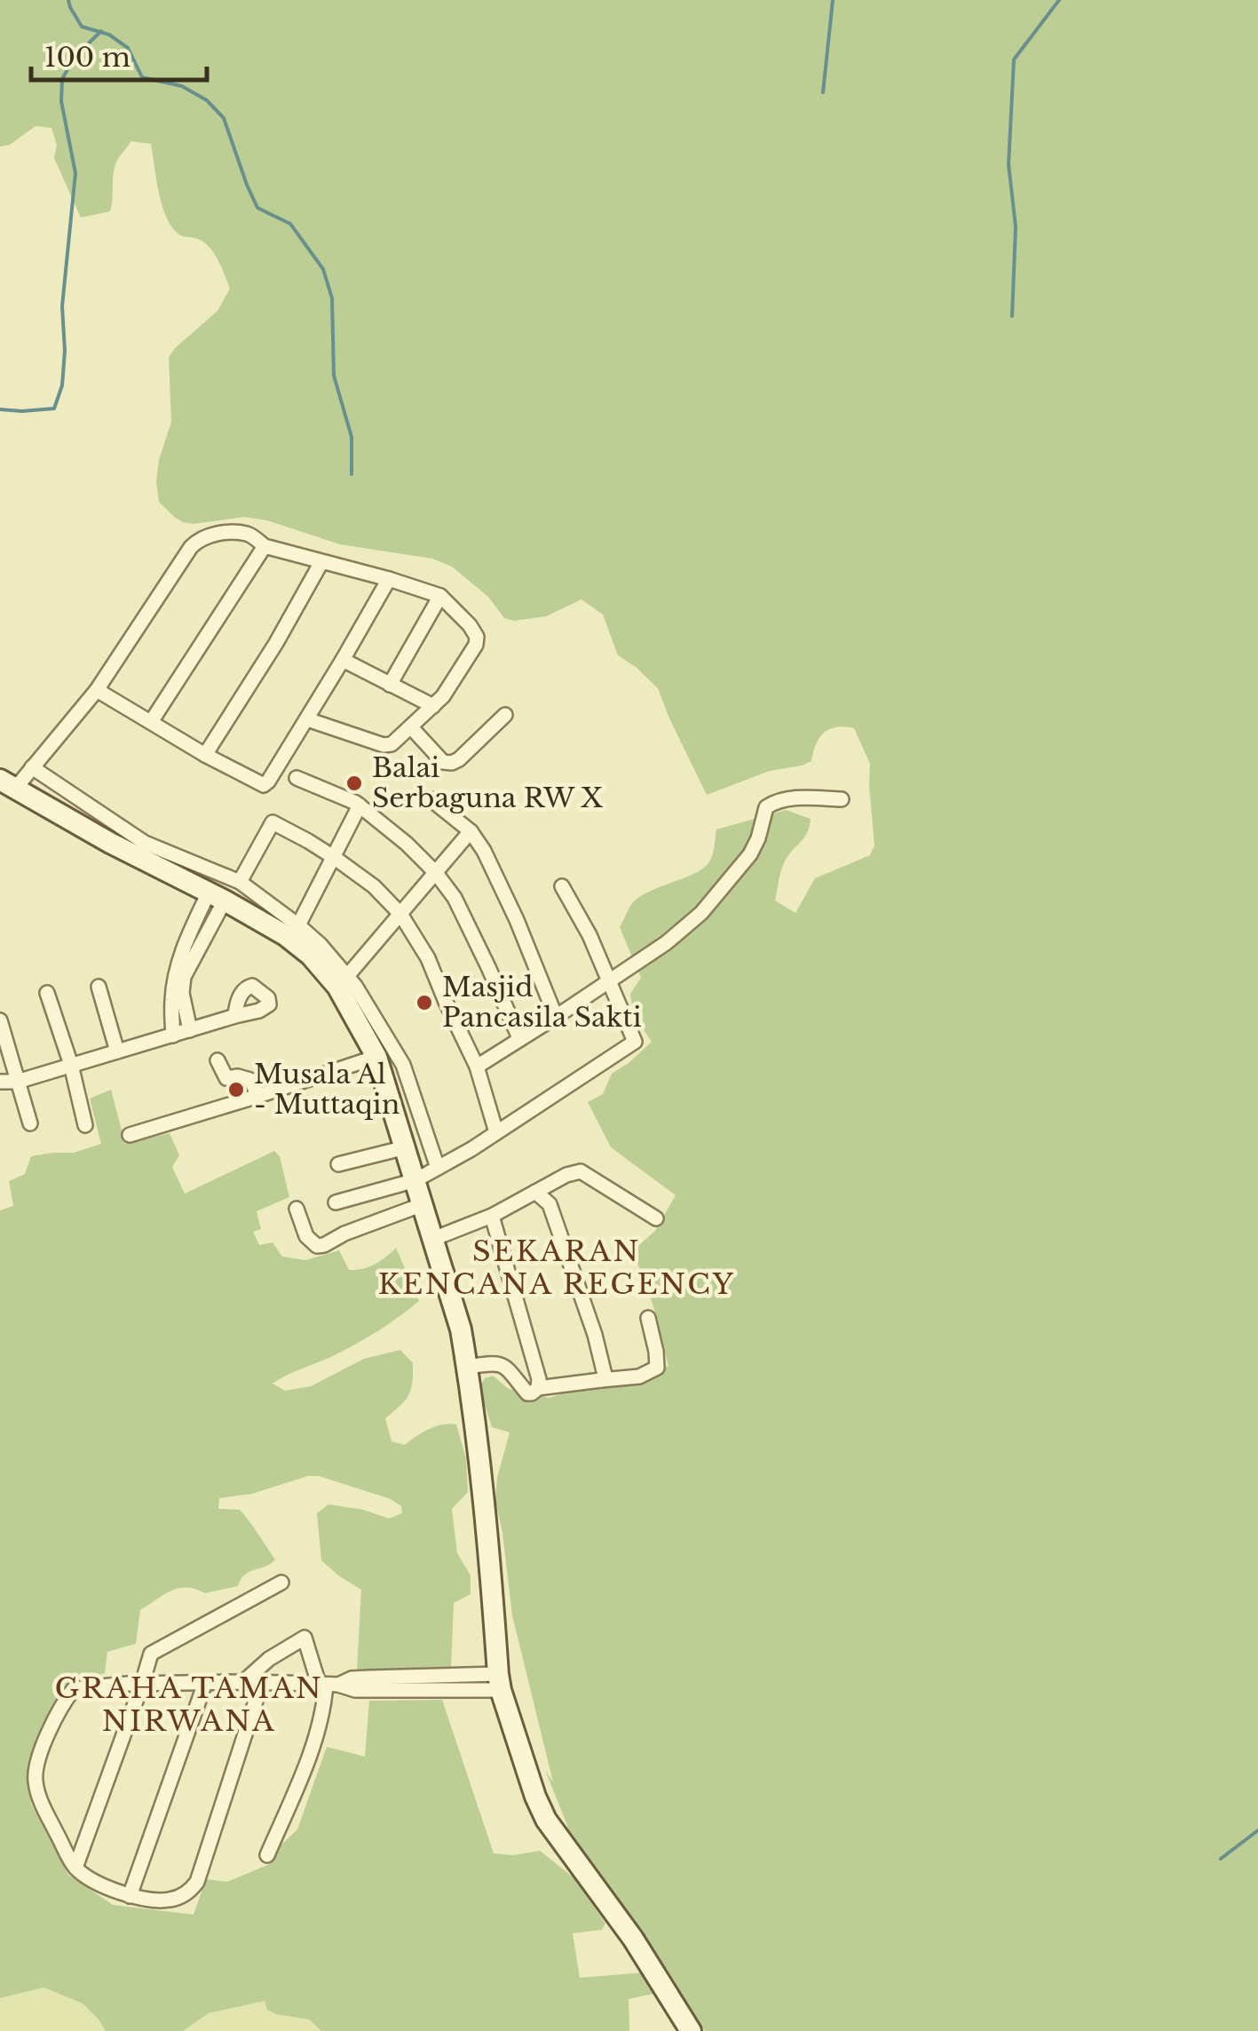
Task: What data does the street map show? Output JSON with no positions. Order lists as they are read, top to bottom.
{
  "districts": ["SEKARAN KENCANA REGENCY", "GRAHA TAMAN NIRWANA"],
  "places": ["Balai Serbaguna RW X", "Masjid Pancasila Sakti", "Musala Al - Muttaqin"],
  "scale_bar": "100 m"
}
